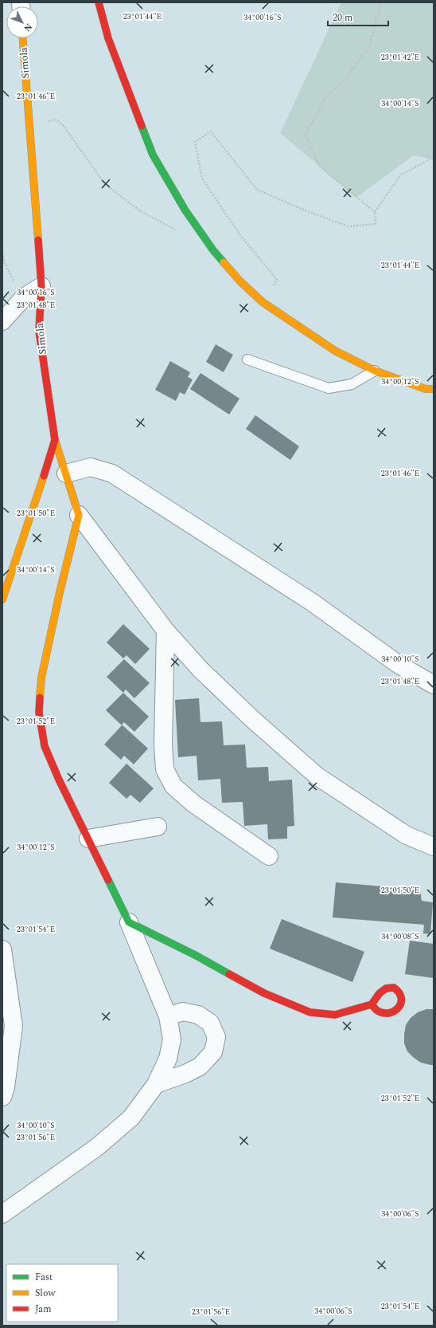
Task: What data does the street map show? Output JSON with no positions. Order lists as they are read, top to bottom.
{
  "streets": {
    "street": ["Simola"]
  },
  "legend": ["Fast", "Slow", "Jam"],
  "scale_bar": "20 m",
  "north": "bottom right",
  "coordinates": [
    "23°01'44\"E",
    "34°00'16\"S",
    "23°01'42\"E",
    "23°01'46\"E",
    "34°00'14\"S",
    "23°01'48\"E",
    "34°00'12\"S",
    "23°01'50\"E",
    "34°00'10\"S",
    "23°01'52\"E",
    "23°01'54\"E",
    "34°00'08\"S",
    "23°01'56\"E",
    "34°00'06\"S"
  ]
}
